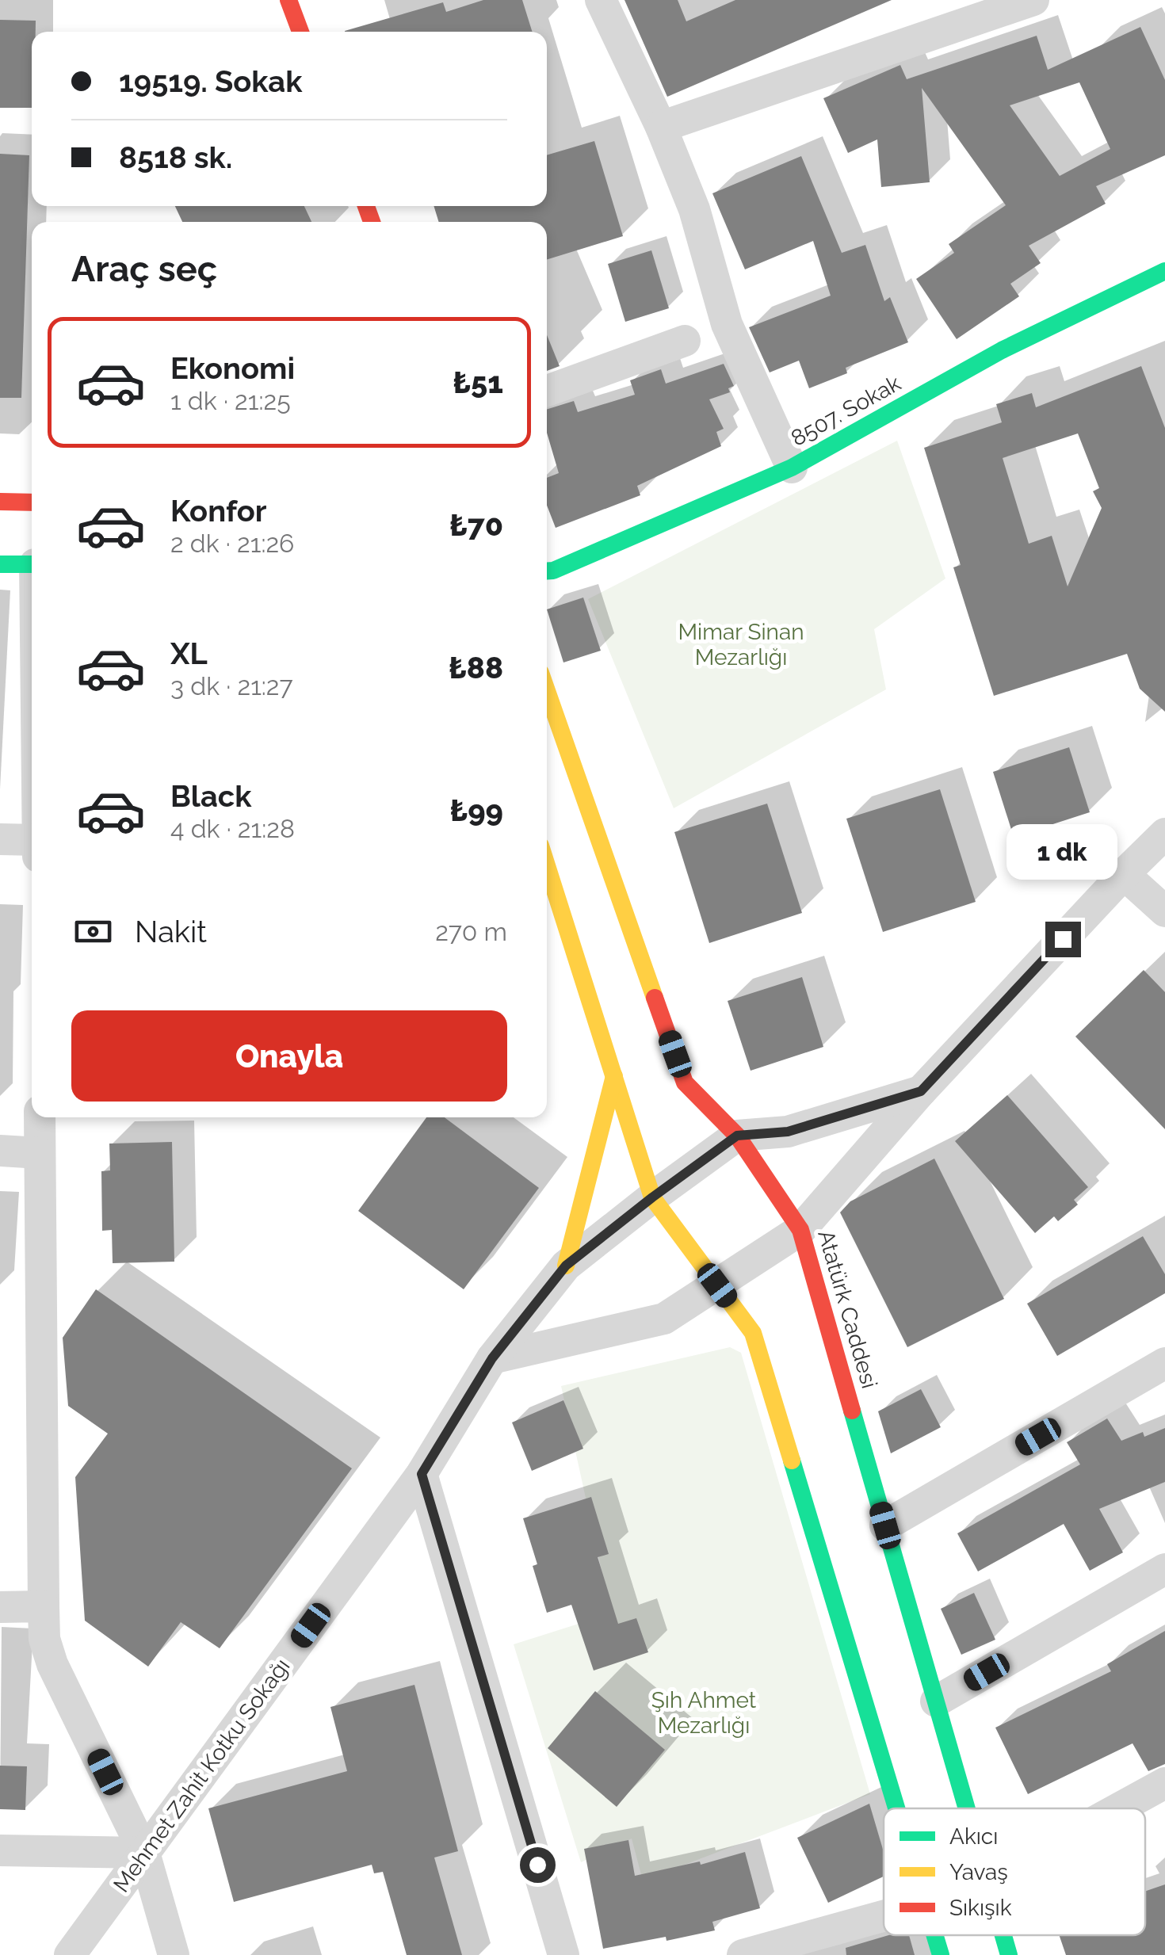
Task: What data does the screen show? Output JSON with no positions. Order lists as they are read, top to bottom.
{
  "streets": {
    "street": ["8507. Sokak", "Atatürk Caddesi", "Mehmet Zahit Kotku Sokağı"]
  },
  "crossings": [
    ["Atatürk Caddesi", "Mehmet Zahit Kotku Sokağı"]
  ],
  "parks": ["Mimar Sinan Mezarlığı", "Şıh Ahmet Mezarlığı"],
  "legend": ["Akıcı", "Yavaş", "Sıkışık"],
  "page": {
    "banner": ["19519. Sokak", "8518 sk."],
    "heading": "Araç seç",
    "list": [
      {
        "name": "Ekonomi",
        "note": "1 dk · 21:25",
        "value": "₺51"
      },
      {
        "name": "Konfor",
        "note": "2 dk · 21:26",
        "value": "₺70"
      },
      {
        "name": "XL",
        "note": "3 dk · 21:27",
        "value": "₺88"
      },
      {
        "name": "Black",
        "note": "4 dk · 21:28",
        "value": "₺99"
      }
    ],
    "bubble": "1 dk",
    "pay": ["Nakit", "270 m"],
    "buttons": "Onayla"
  }
}
